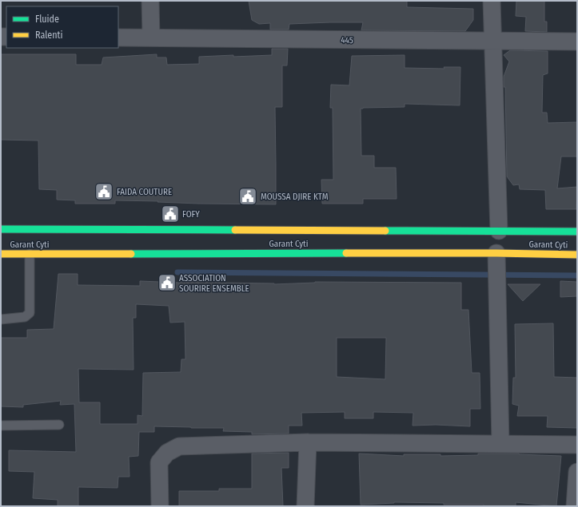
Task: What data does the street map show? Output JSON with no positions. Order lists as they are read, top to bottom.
{
  "streets": {
    "main road": ["Garant Cyti"],
    "street": ["445"]
  },
  "places": {
    "public building": [
      "FAIDA COUTURE",
      "MOUSSA DJIRE KTM",
      "FOFY",
      "ASSOCIATION SOURIRE ENSEMBLE"
    ]
  },
  "legend": ["Fluide", "Ralenti"]
}
